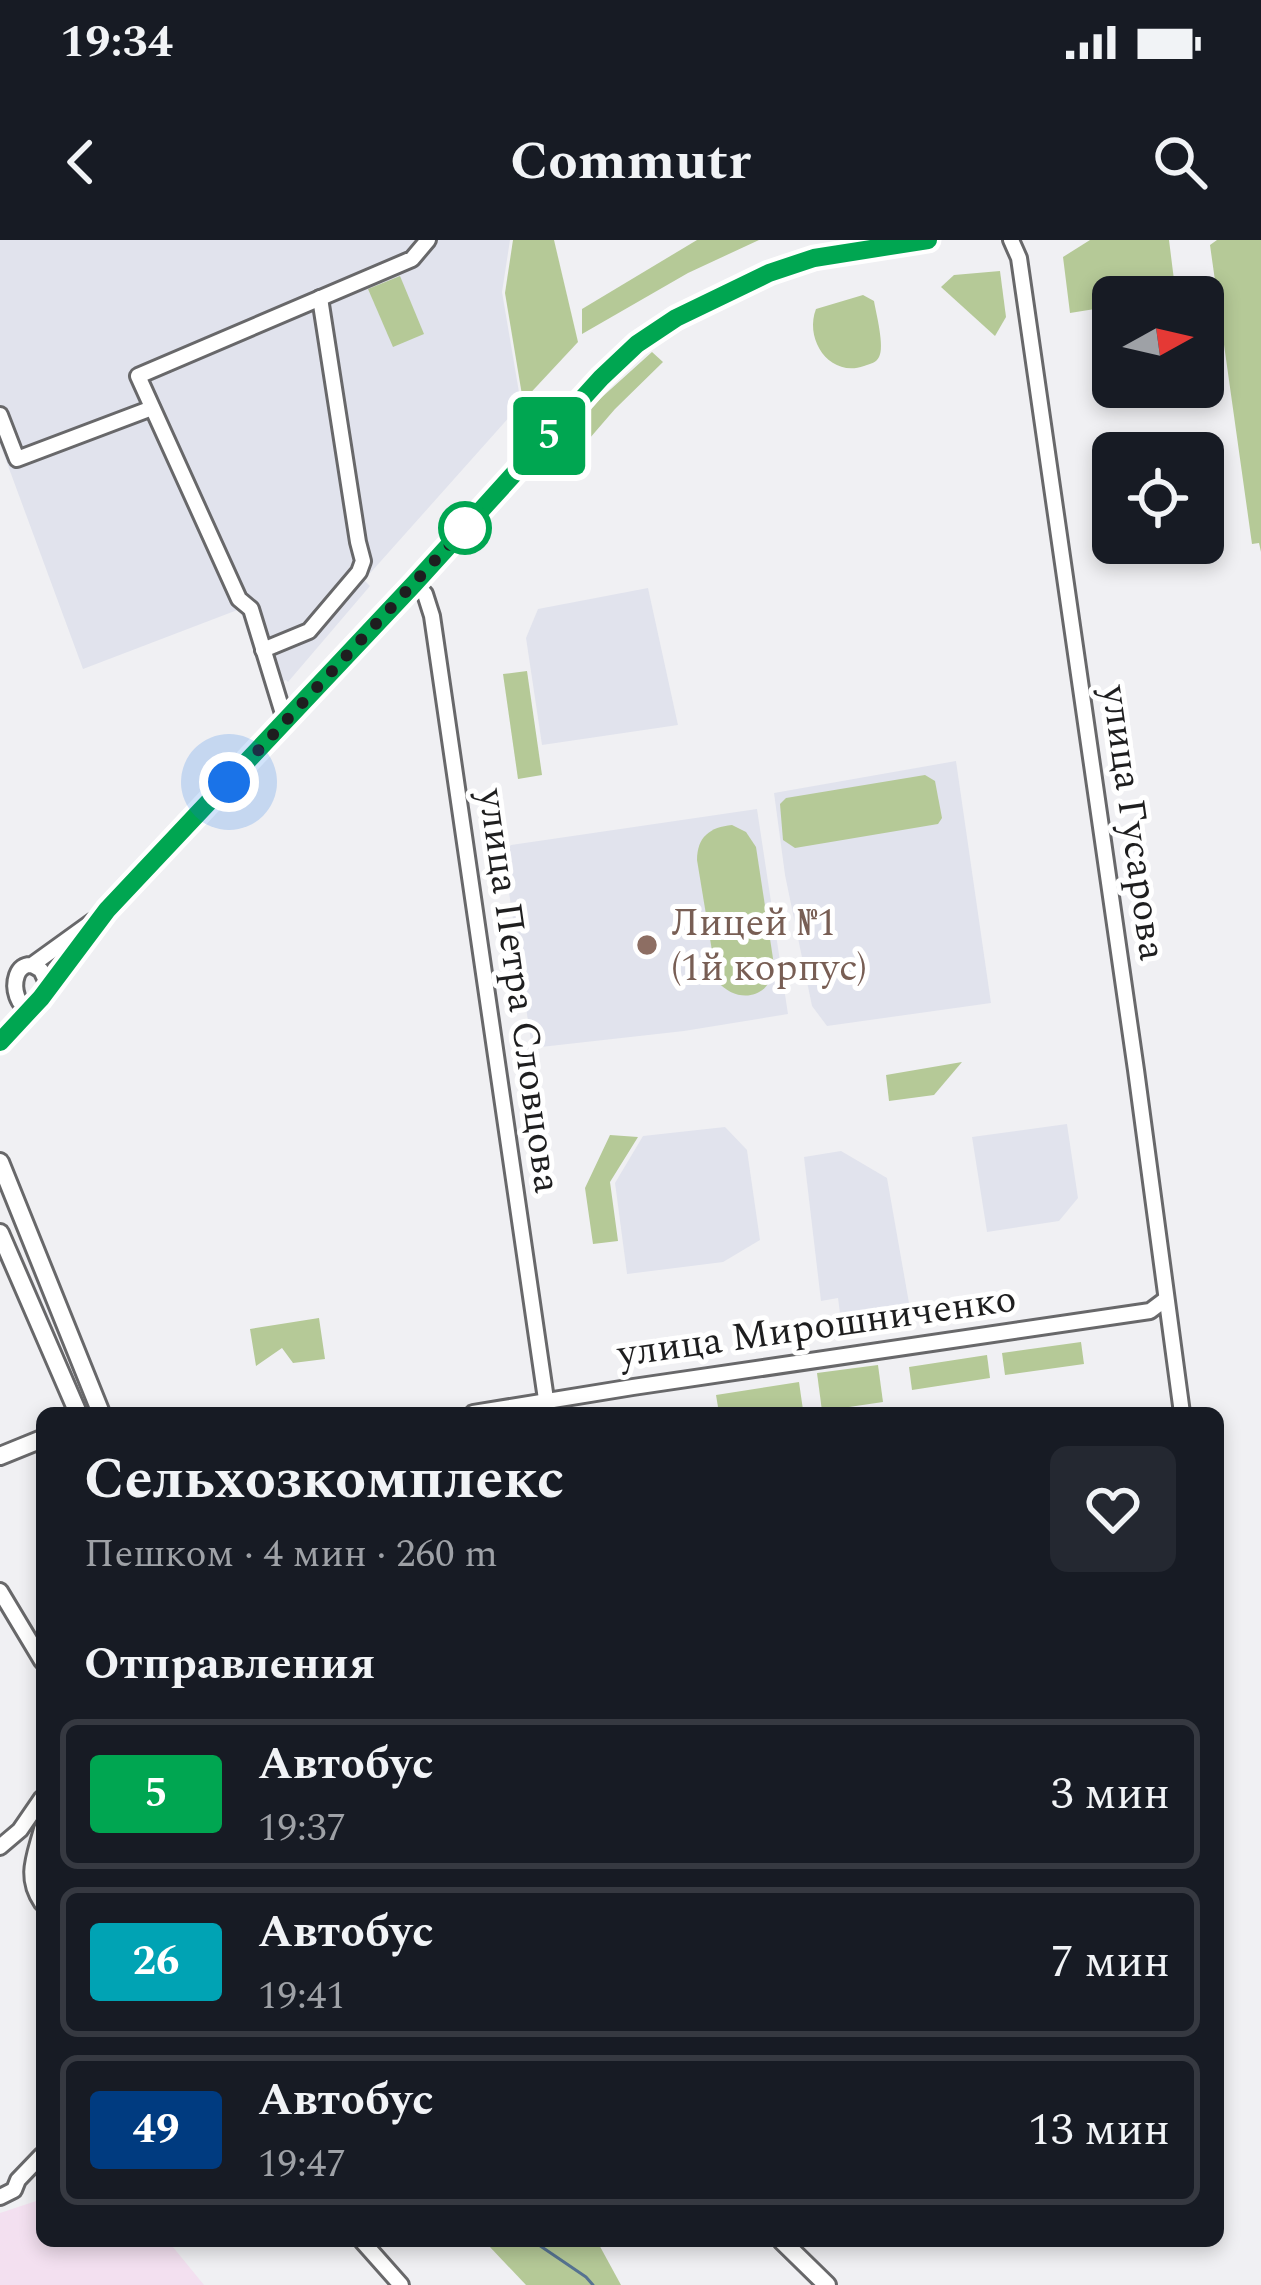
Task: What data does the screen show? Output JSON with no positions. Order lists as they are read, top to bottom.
{
  "streets": {
    "street": ["улица Гусарова", "улица Петра Словцова", "улица Мирошниченко"]
  },
  "crossings": [
    ["улица Гусарова", "улица Мирошниченко"],
    ["улица Петра Словцова", "улица Мирошниченко"]
  ],
  "places": ["Лицей №1 (1й корпус)"],
  "lines": ["bus line 5"],
  "north": "right",
  "page": {
    "status": "19:34",
    "header": "Commutr",
    "on_map": "5",
    "heading": [
      ["Сельхозкомплекс", "Пешком · 4 мин · 260 m"],
      "Отправления"
    ],
    "list": [
      {
        "mark": "5",
        "name": "Автобус",
        "note": "19:37",
        "value": "3 мин"
      },
      {
        "mark": "26",
        "name": "Автобус",
        "note": "19:41",
        "value": "7 мин"
      },
      {
        "mark": "49",
        "name": "Автобус",
        "note": "19:47",
        "value": "13 мин"
      }
    ]
  }
}
